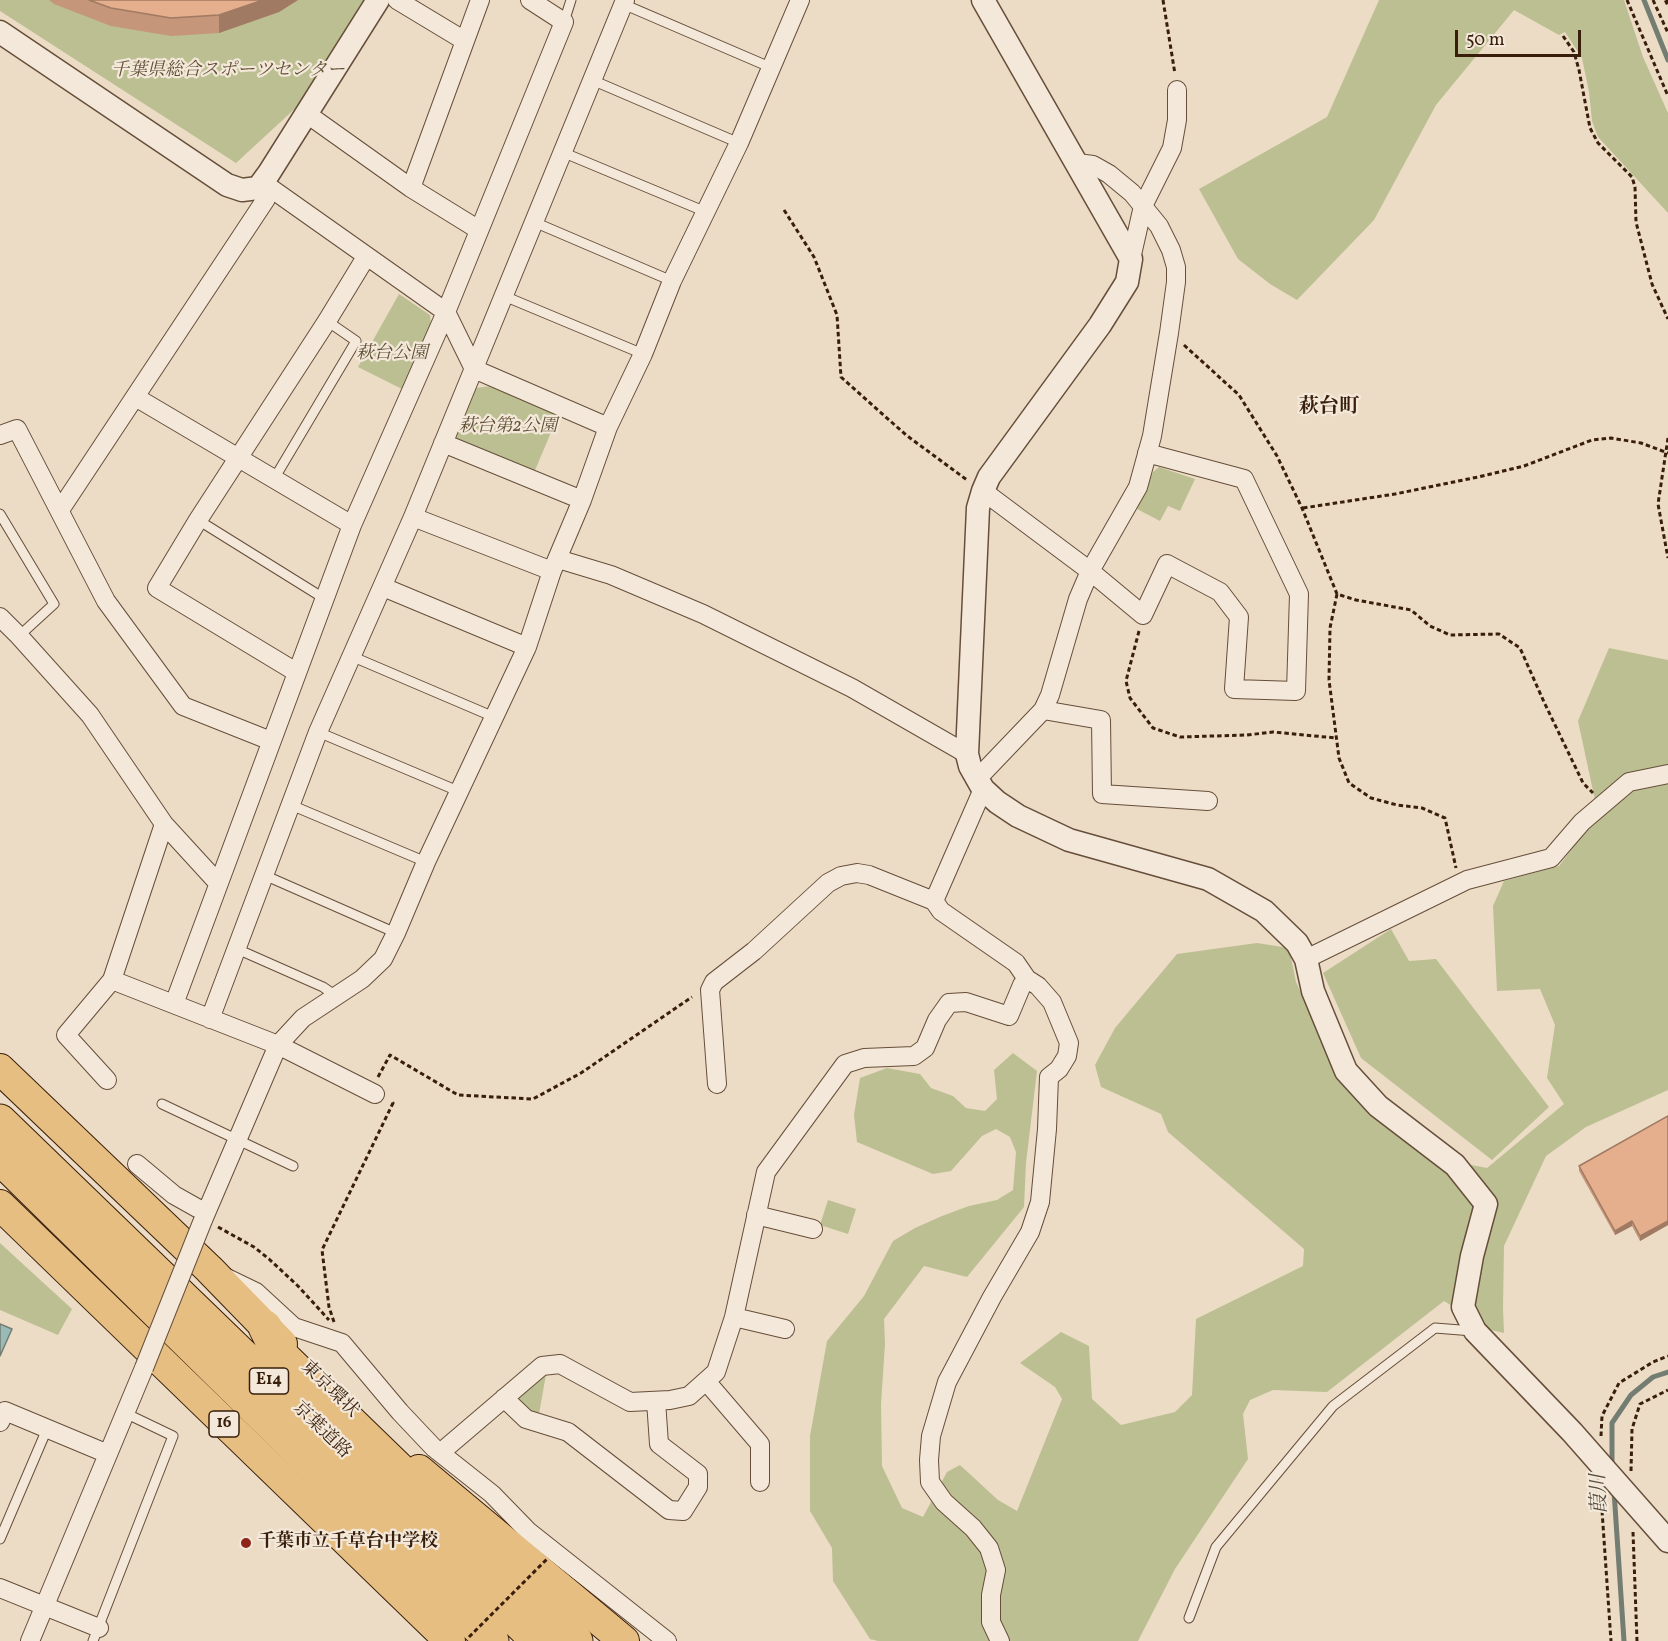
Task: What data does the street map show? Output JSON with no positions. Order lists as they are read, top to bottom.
{
  "streets": {
    "highway": [
      "E14",
      "東京環状",
      "16",
      "京葉道路"
    ]
  },
  "crossings": [
    ["16", "京葉道路"]
  ],
  "districts": ["萩台町"],
  "water": ["葭川"],
  "parks": ["千葉県総合スポーツセンター", "萩台公園", "萩台第2公園"],
  "places": ["千葉市立千草台中学校"],
  "scale_bar": "50 m"
}
